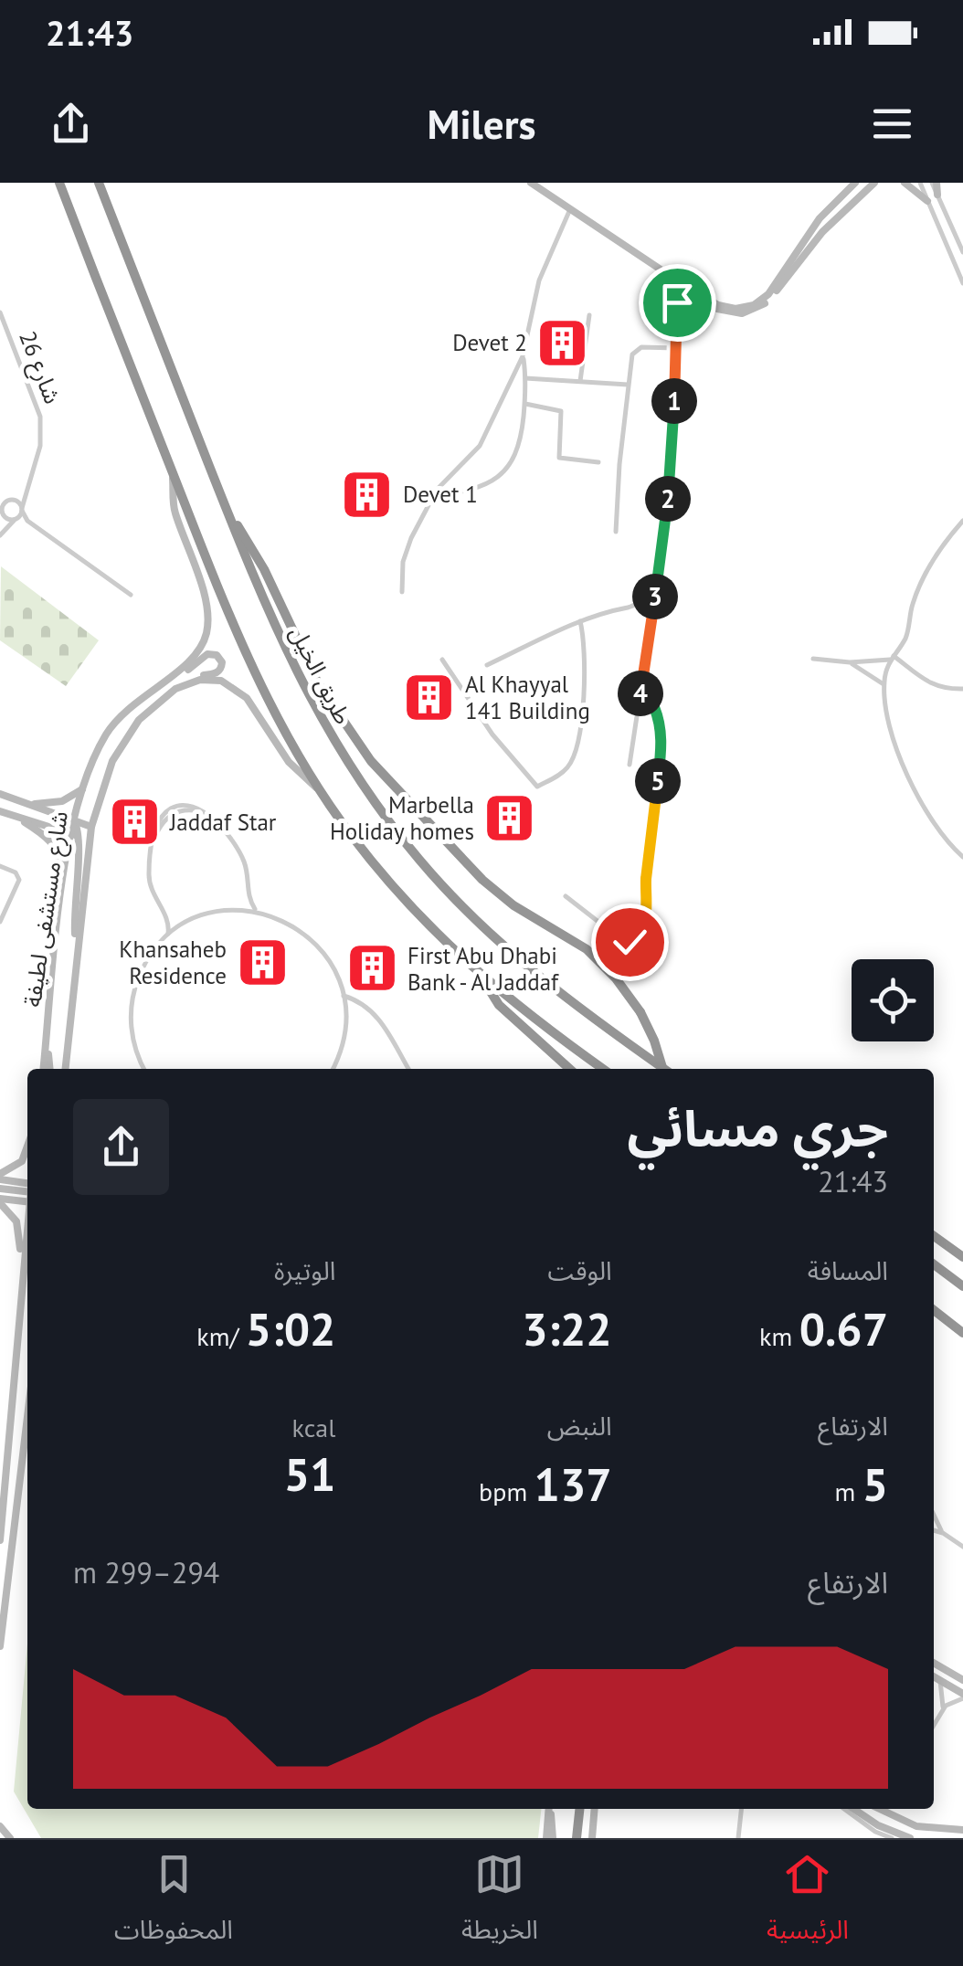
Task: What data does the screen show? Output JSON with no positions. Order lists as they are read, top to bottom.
{
  "streets": {
    "highway": ["طريق الخيل"],
    "main road": ["شارع مستشفى لطيفة"],
    "street": ["شارع 26"]
  },
  "places": {
    "building": [
      "Devet 2",
      "Devet 1",
      "Al Khayyal 141 Building",
      "Marbella Holiday homes",
      "Jaddaf Star",
      "Khansaheb Residence",
      "First Abu Dhabi Bank - Al Jaddaf"
    ]
  },
  "page": {
    "status": "21:43",
    "header": "Milers",
    "pins": [
      "1",
      "2",
      "3",
      "4",
      "5"
    ],
    "heading": ["جري مسائي", "21:43"],
    "stats": [
      ["المسافة", "0.67 km"],
      ["الوقت", "3:22"],
      ["الوتيرة", "5:02 /km"],
      ["الارتفاع", "5 m"],
      ["النبض", "137 bpm"],
      ["kcal", "51"]
    ],
    "chart": ["الارتفاع", "294–299 m"],
    "tabs": ["الرئيسية", "الخريطة", "المحفوظات"]
  }
}
